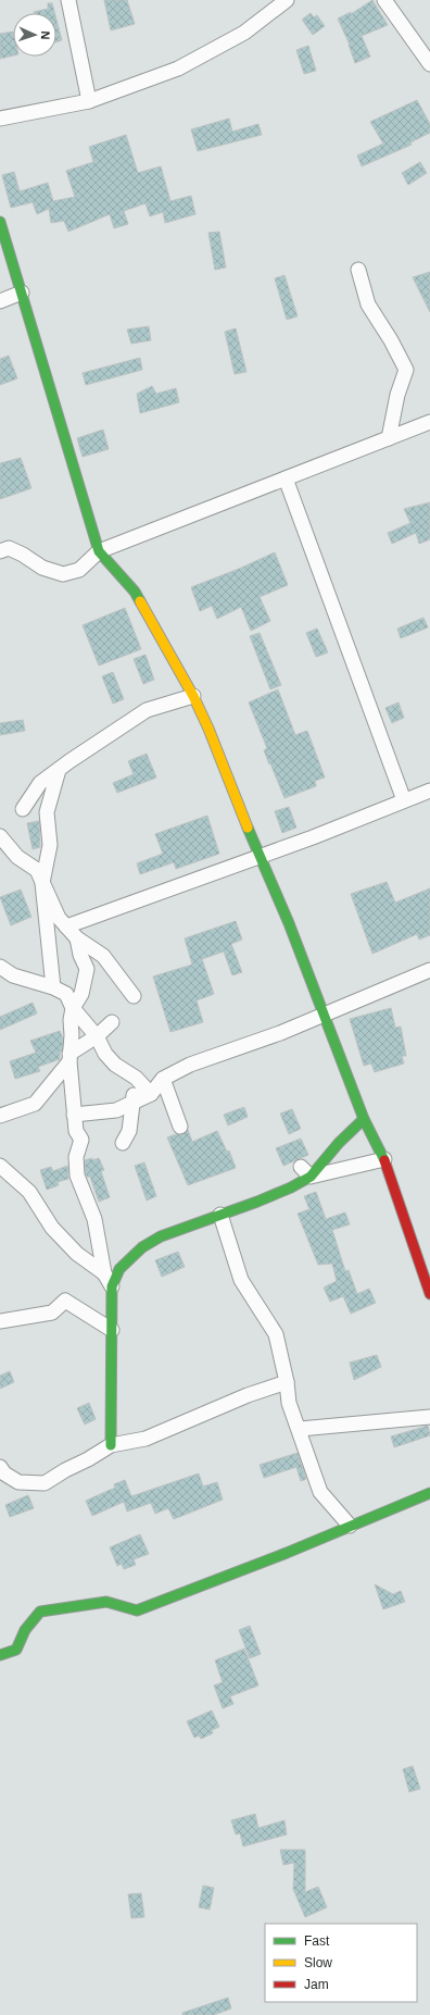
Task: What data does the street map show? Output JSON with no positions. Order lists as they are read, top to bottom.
{
  "legend": ["Fast", "Slow", "Jam"],
  "north": "right"
}
